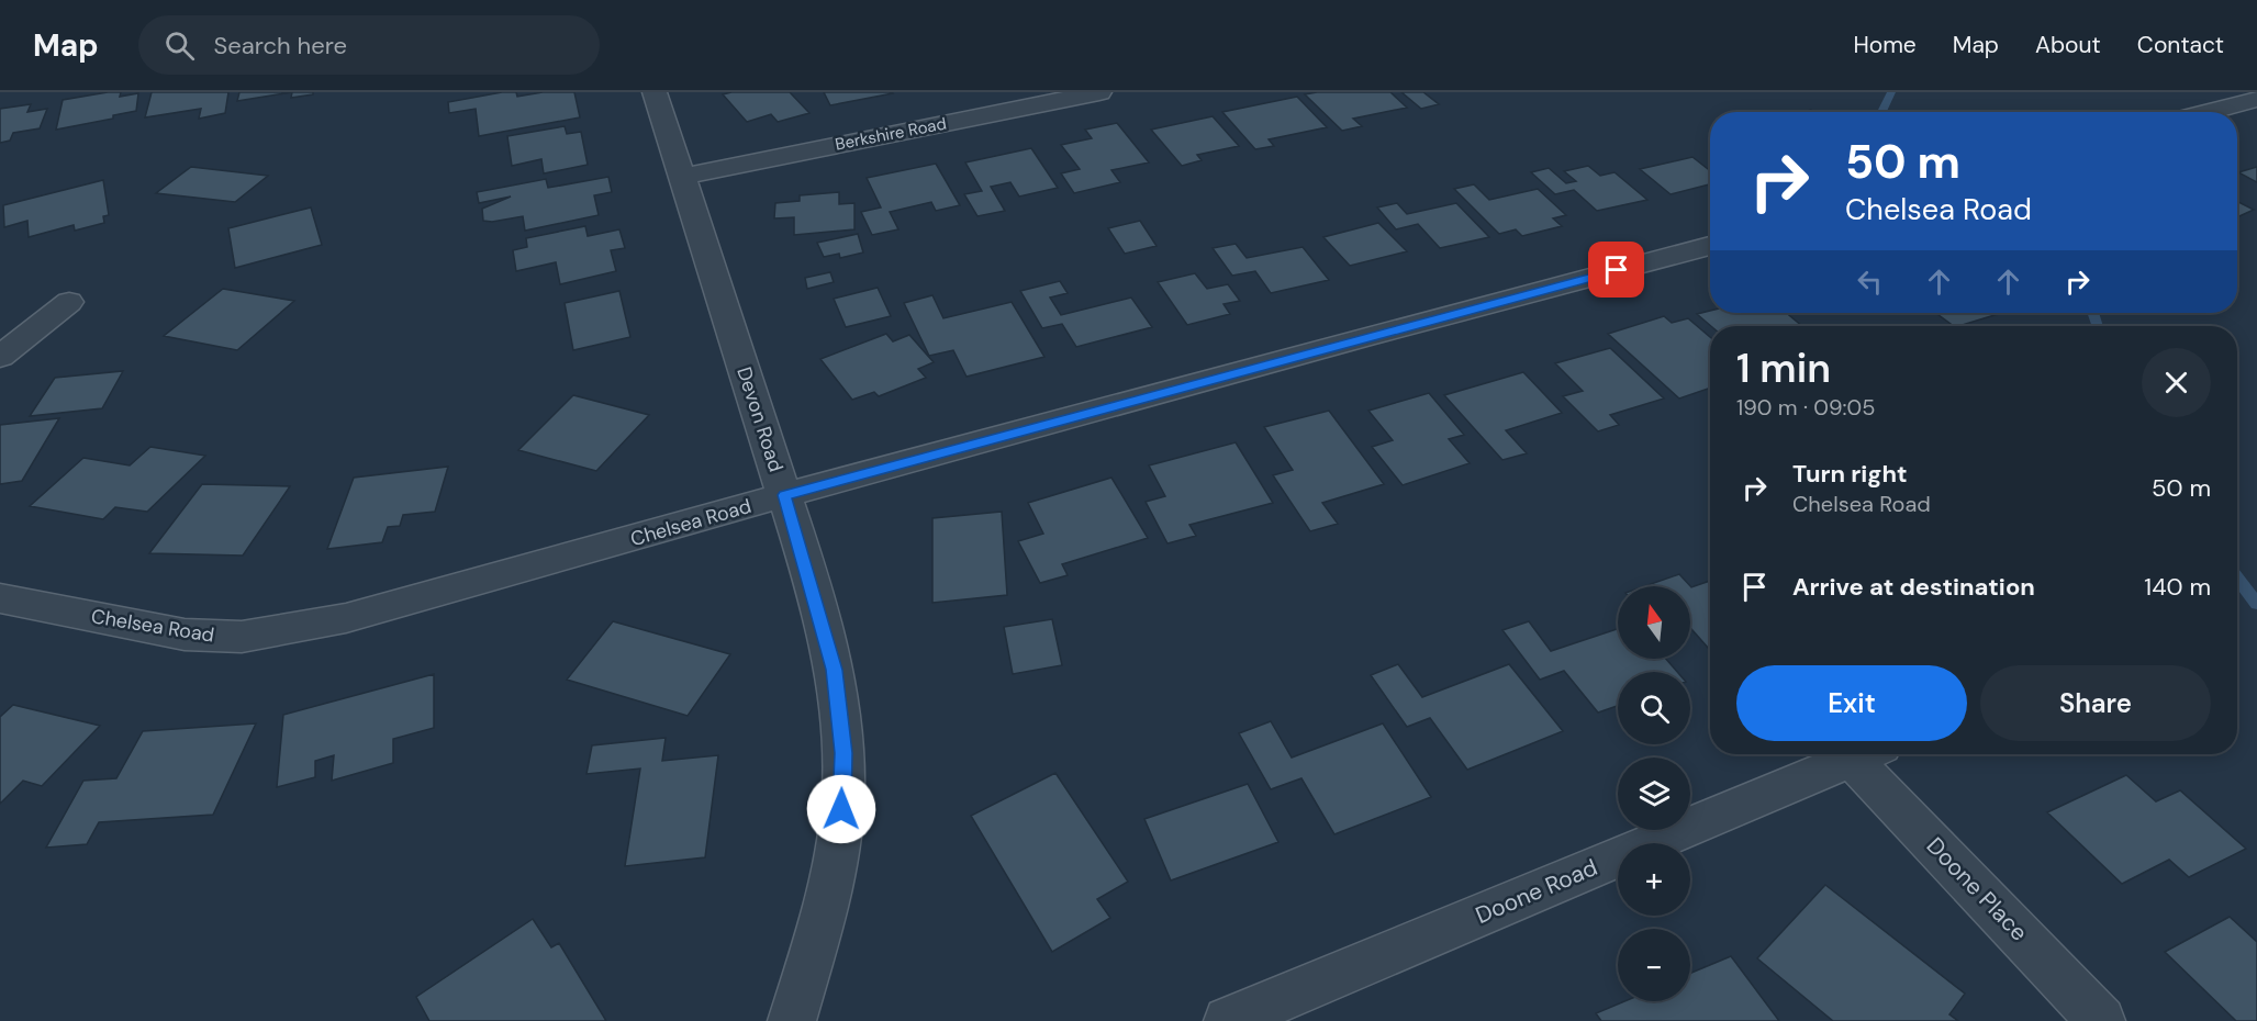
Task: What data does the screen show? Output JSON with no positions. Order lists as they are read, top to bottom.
{
  "streets": {
    "street": [
      "Berkshire Road",
      "Devon Road",
      "Chelsea Road",
      "Doone Place",
      "Doone Road"
    ]
  },
  "crossings": [
    ["Berkshire Road", "Devon Road"],
    ["Devon Road", "Chelsea Road"]
  ],
  "north": "top",
  "page": {
    "header": "Map",
    "search": "Search here",
    "nav": [
      "Home",
      "Map",
      "About",
      "Contact"
    ],
    "turn": ["50 m", "Chelsea Road"],
    "heading": ["1 min", "190 m · 09:05"],
    "list": [
      {
        "name": "Turn right",
        "note": "Chelsea Road",
        "value": "50 m"
      },
      {
        "name": "Arrive at destination",
        "value": "140 m"
      }
    ],
    "map_buttons": ["+", "−"],
    "buttons": ["Exit", "Share"]
  }
}
